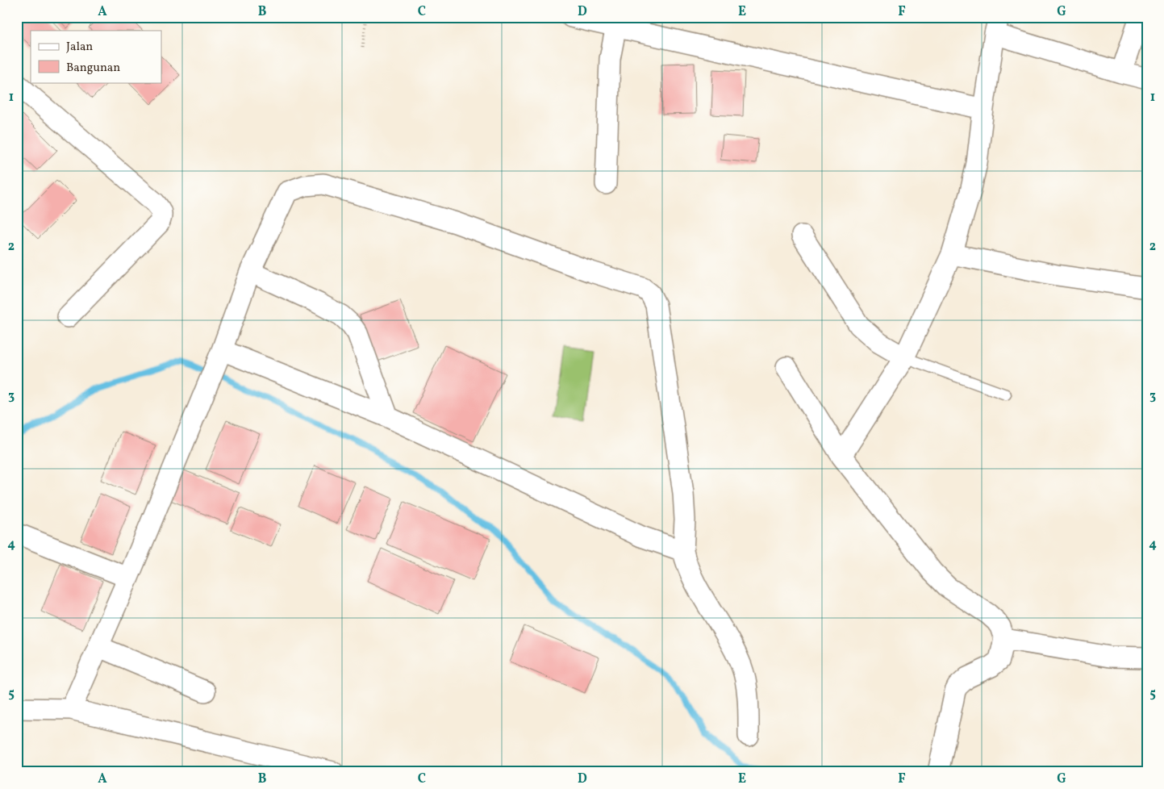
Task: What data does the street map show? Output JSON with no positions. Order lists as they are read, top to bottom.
{
  "legend": ["Jalan", "Bangunan"],
  "grid": {
    "columns": [
      "A",
      "B",
      "C",
      "D",
      "E",
      "F",
      "G"
    ],
    "rows": [
      "1",
      "2",
      "3",
      "4",
      "5"
    ]
  }
}
